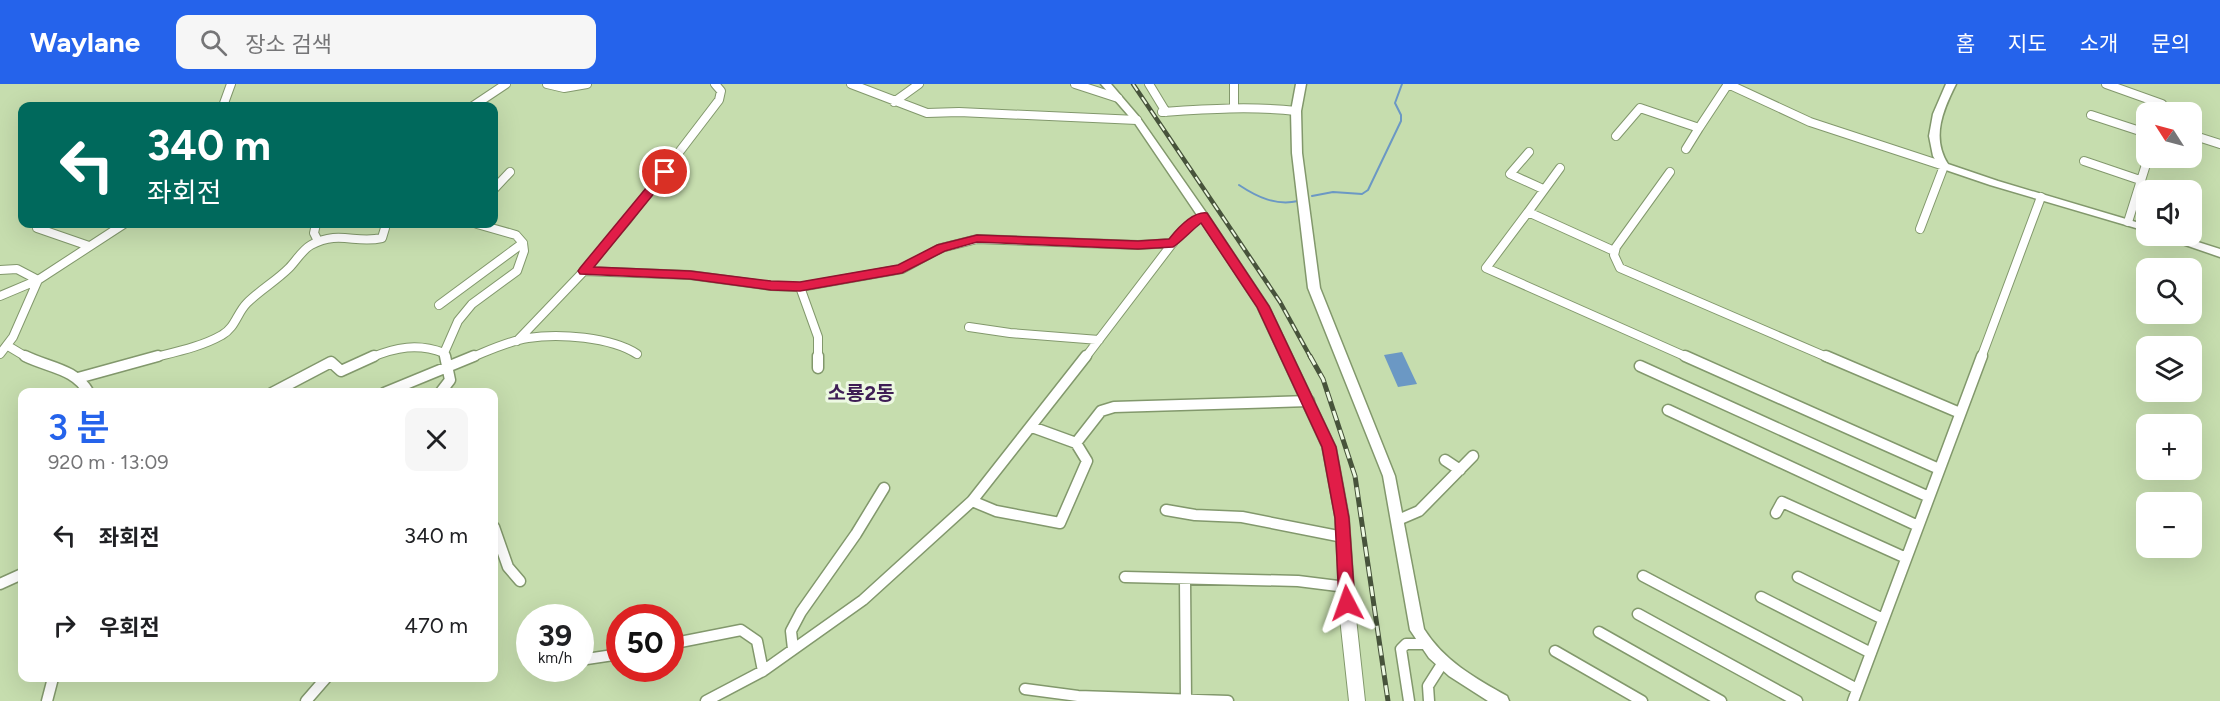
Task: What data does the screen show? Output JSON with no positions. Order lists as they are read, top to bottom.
{
  "districts": ["소룡2동"],
  "north": "top left",
  "page": {
    "header": "Waylane",
    "search": "장소 검색",
    "nav": [
      "홈",
      "지도",
      "소개",
      "문의"
    ],
    "map_buttons": ["+", "−"],
    "turn": ["340 m", "좌회전"],
    "heading": ["3 분", "920 m · 13:09"],
    "list": [
      {
        "name": "좌회전",
        "value": "340 m"
      },
      {
        "name": "우회전",
        "value": "470 m"
      }
    ],
    "speed": "39 km/h",
    "limit": "50"
  }
}
